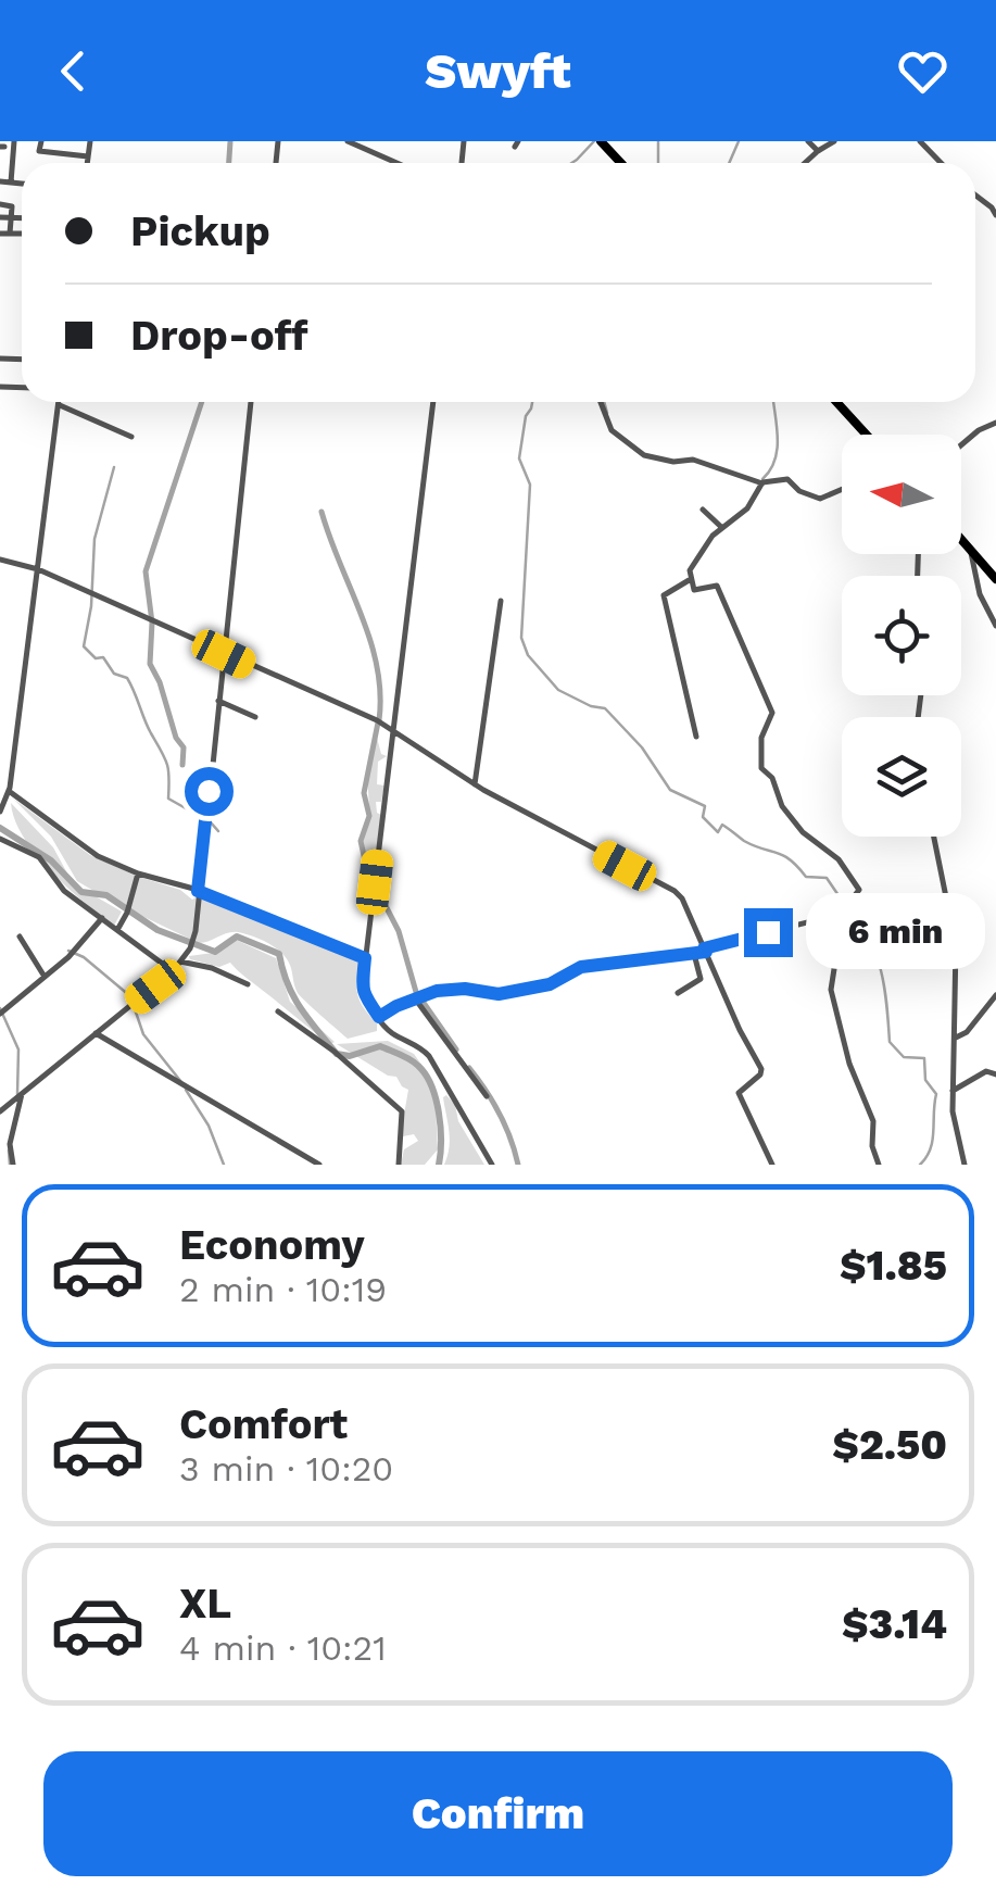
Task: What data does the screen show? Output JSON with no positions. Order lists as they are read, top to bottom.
{
  "north": "left",
  "page": {
    "header": "Swyft",
    "banner": ["Pickup", "Drop-off"],
    "bubble": "6 min",
    "list": [
      {
        "name": "Economy",
        "note": "2 min · 10:19",
        "value": "$1.85"
      },
      {
        "name": "Comfort",
        "note": "3 min · 10:20",
        "value": "$2.50"
      },
      {
        "name": "XL",
        "note": "4 min · 10:21",
        "value": "$3.14"
      }
    ],
    "buttons": "Confirm"
  }
}
